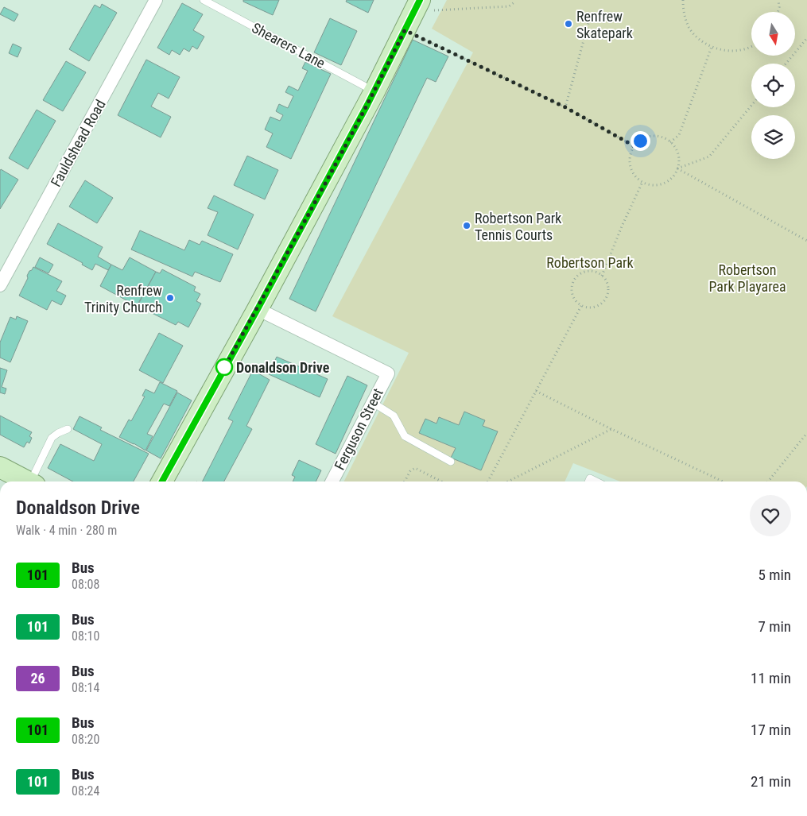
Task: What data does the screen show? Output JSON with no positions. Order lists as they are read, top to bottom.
{
  "streets": {
    "street": ["Fauldshead Road", "Ferguson Street"],
    "lane": ["Shearers Lane"]
  },
  "parks": ["Robertson Park", "Robertson Park Playarea"],
  "places": [
    "Renfrew Skatepark",
    "Robertson Park Tennis Courts",
    "Renfrew Trinity Church",
    "Donaldson Drive"
  ],
  "lines": ["bus line 101"],
  "north": "bottom",
  "page": {
    "heading": ["Donaldson Drive", "Walk · 4 min · 280 m"],
    "list": [
      {
        "mark": "101",
        "name": "Bus",
        "note": "08:08",
        "value": "5 min"
      },
      {
        "mark": "101",
        "name": "Bus",
        "note": "08:10",
        "value": "7 min"
      },
      {
        "mark": "26",
        "name": "Bus",
        "note": "08:14",
        "value": "11 min"
      },
      {
        "mark": "101",
        "name": "Bus",
        "note": "08:20",
        "value": "17 min"
      },
      {
        "mark": "101",
        "name": "Bus",
        "note": "08:24",
        "value": "21 min"
      }
    ]
  }
}
